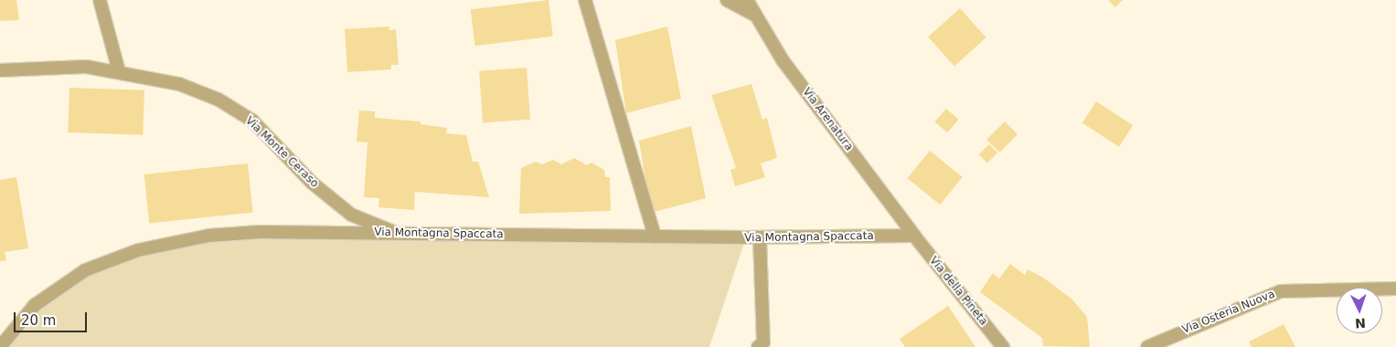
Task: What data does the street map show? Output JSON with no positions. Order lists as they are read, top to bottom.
{
  "streets": {
    "street": [
      "Via Arenatura",
      "Via Monte Ceraso",
      "Via Montagna Spaccata",
      "Via della Pineta",
      "Via Osteria Nuova"
    ]
  },
  "crossings": [
    ["Via Arenatura", "Via Montagna Spaccata"],
    ["Via Arenatura", "Via della Pineta"],
    ["Via Monte Ceraso", "Via Montagna Spaccata"],
    ["Via Montagna Spaccata", "Via della Pineta"]
  ],
  "scale_bar": "20 m",
  "north": "bottom"
}
